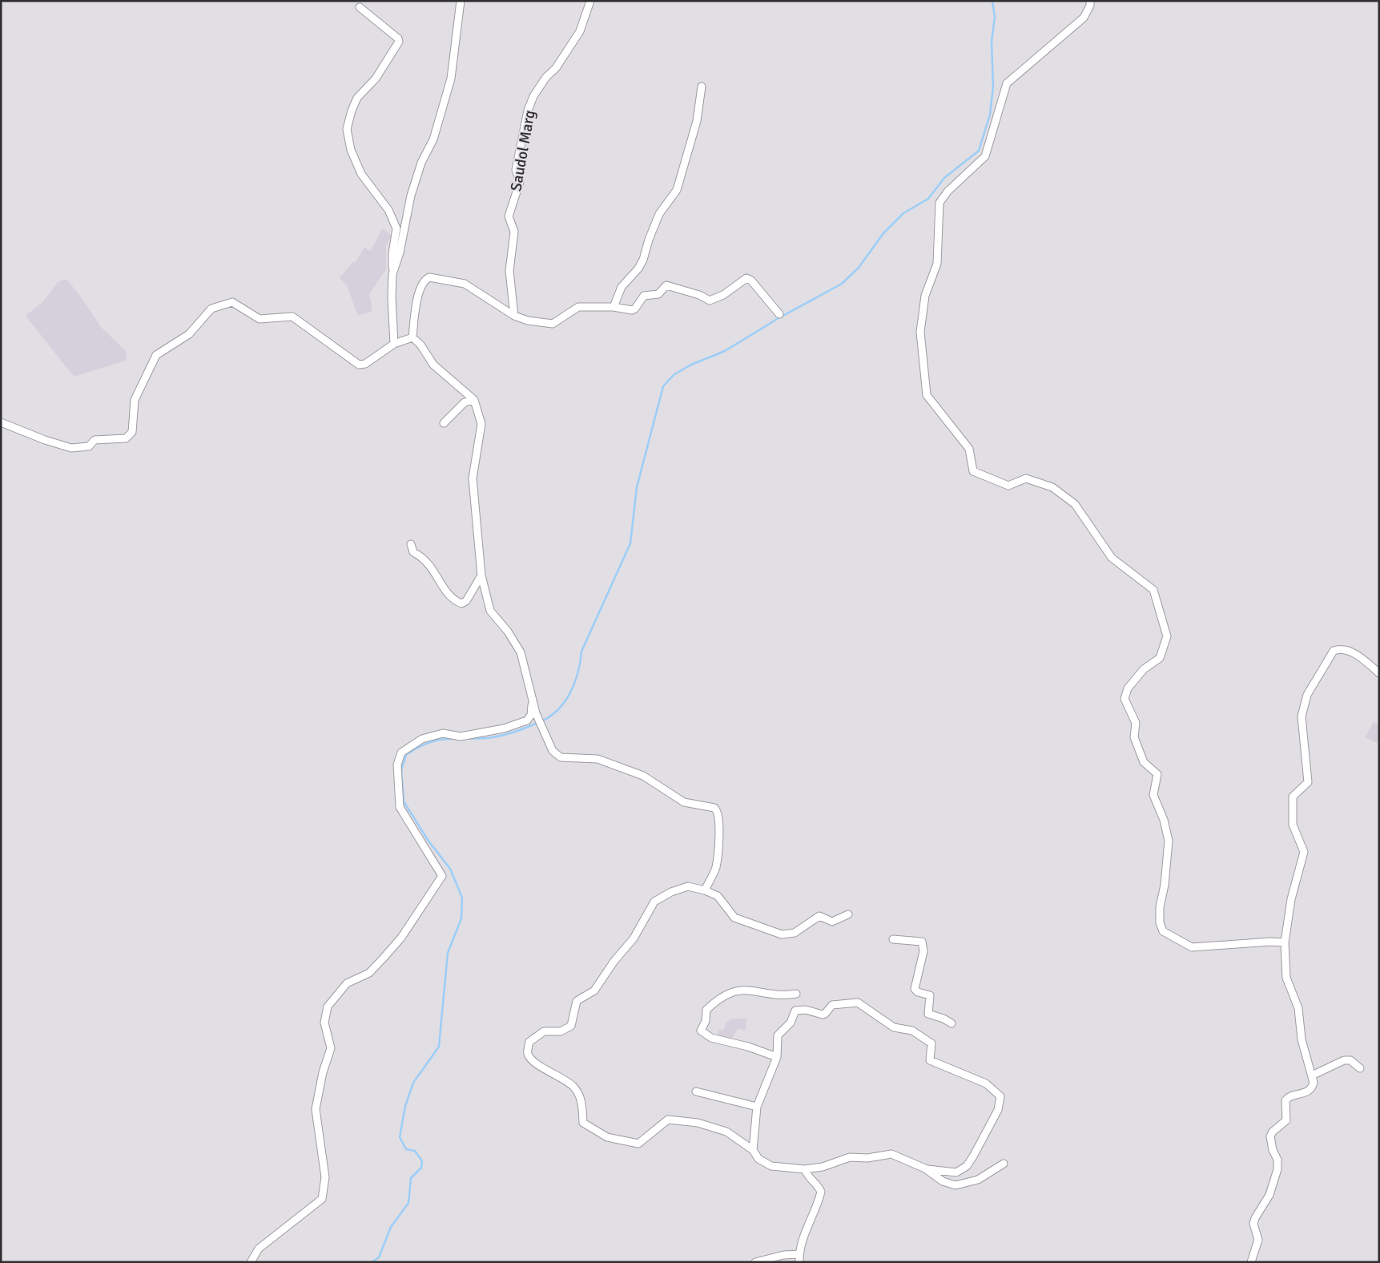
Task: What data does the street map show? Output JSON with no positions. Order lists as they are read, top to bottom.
{
  "streets": {
    "street": ["Saudol Marg"]
  }
}
